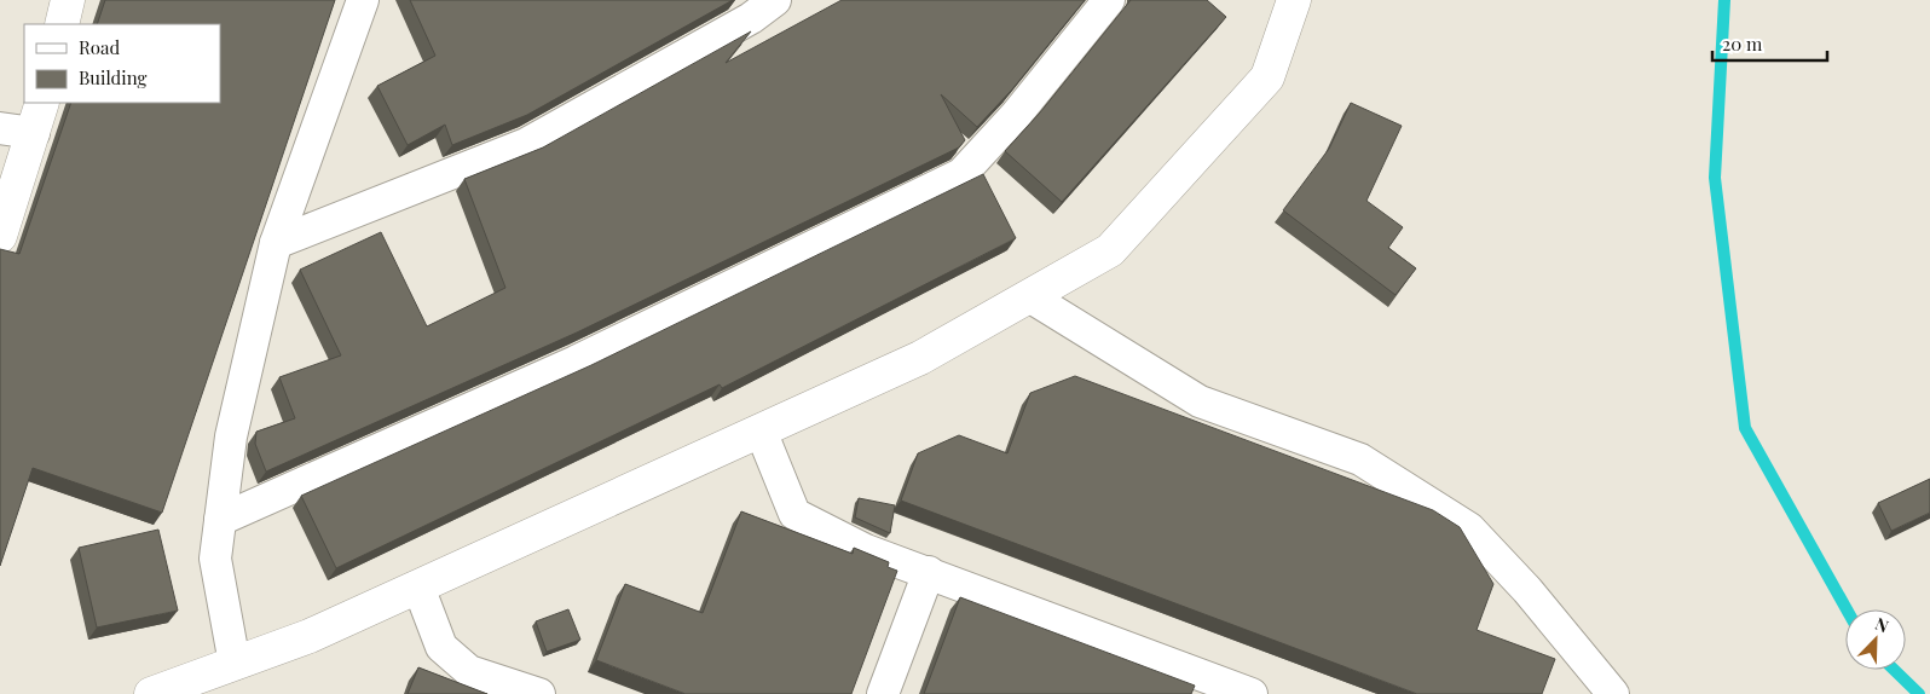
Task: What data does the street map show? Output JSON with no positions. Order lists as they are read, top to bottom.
{
  "legend": ["Road", "Building"],
  "scale_bar": "20 m",
  "north": "top right"
}
